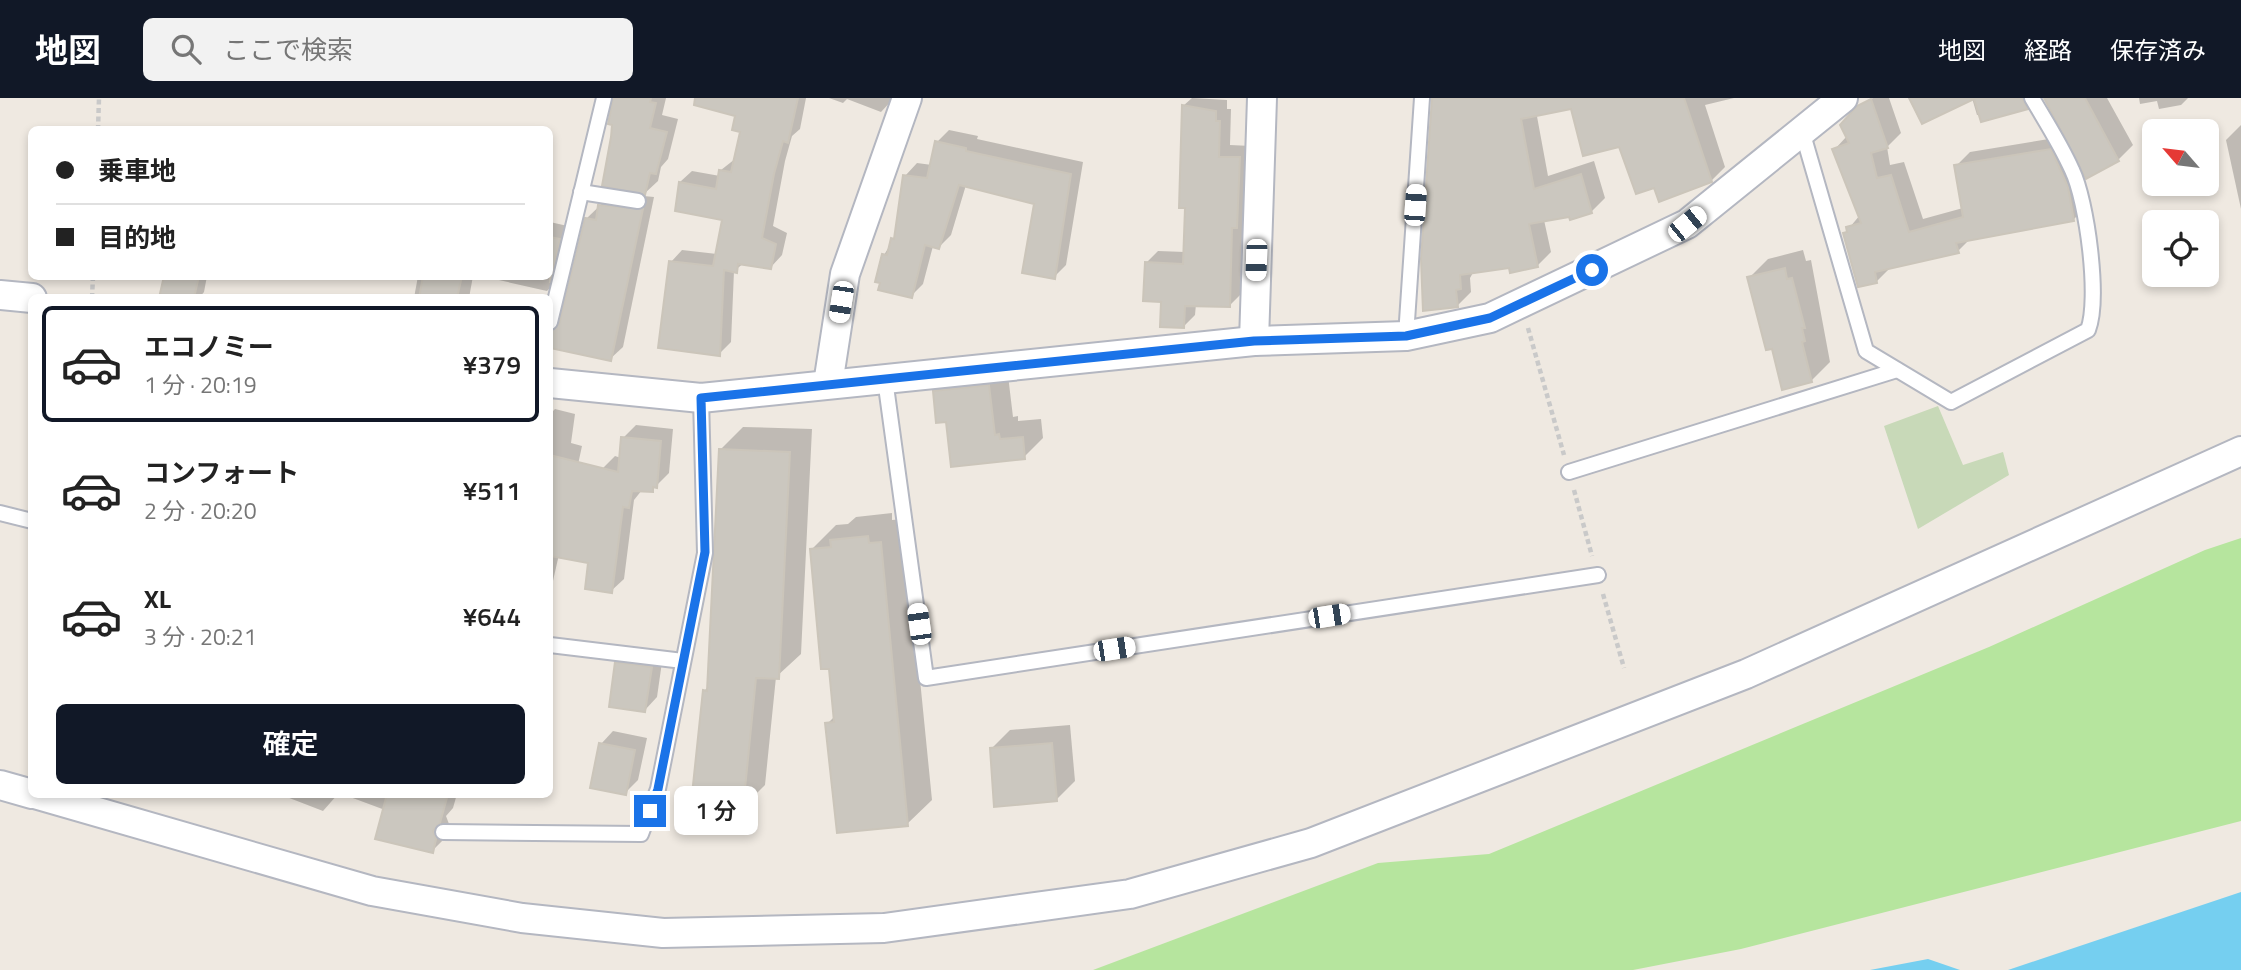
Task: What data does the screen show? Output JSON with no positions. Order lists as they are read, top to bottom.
{
  "north": "top left",
  "page": {
    "header": "地図",
    "search": "ここで検索",
    "nav": ["地図", "経路", "保存済み"],
    "banner": ["乗車地", "目的地"],
    "list": [
      {
        "name": "エコノミー",
        "note": "1 分 · 20:19",
        "value": "¥379"
      },
      {
        "name": "コンフォート",
        "note": "2 分 · 20:20",
        "value": "¥511"
      },
      {
        "name": "XL",
        "note": "3 分 · 20:21",
        "value": "¥644"
      }
    ],
    "buttons": "確定",
    "bubble": "1 分"
  }
}
